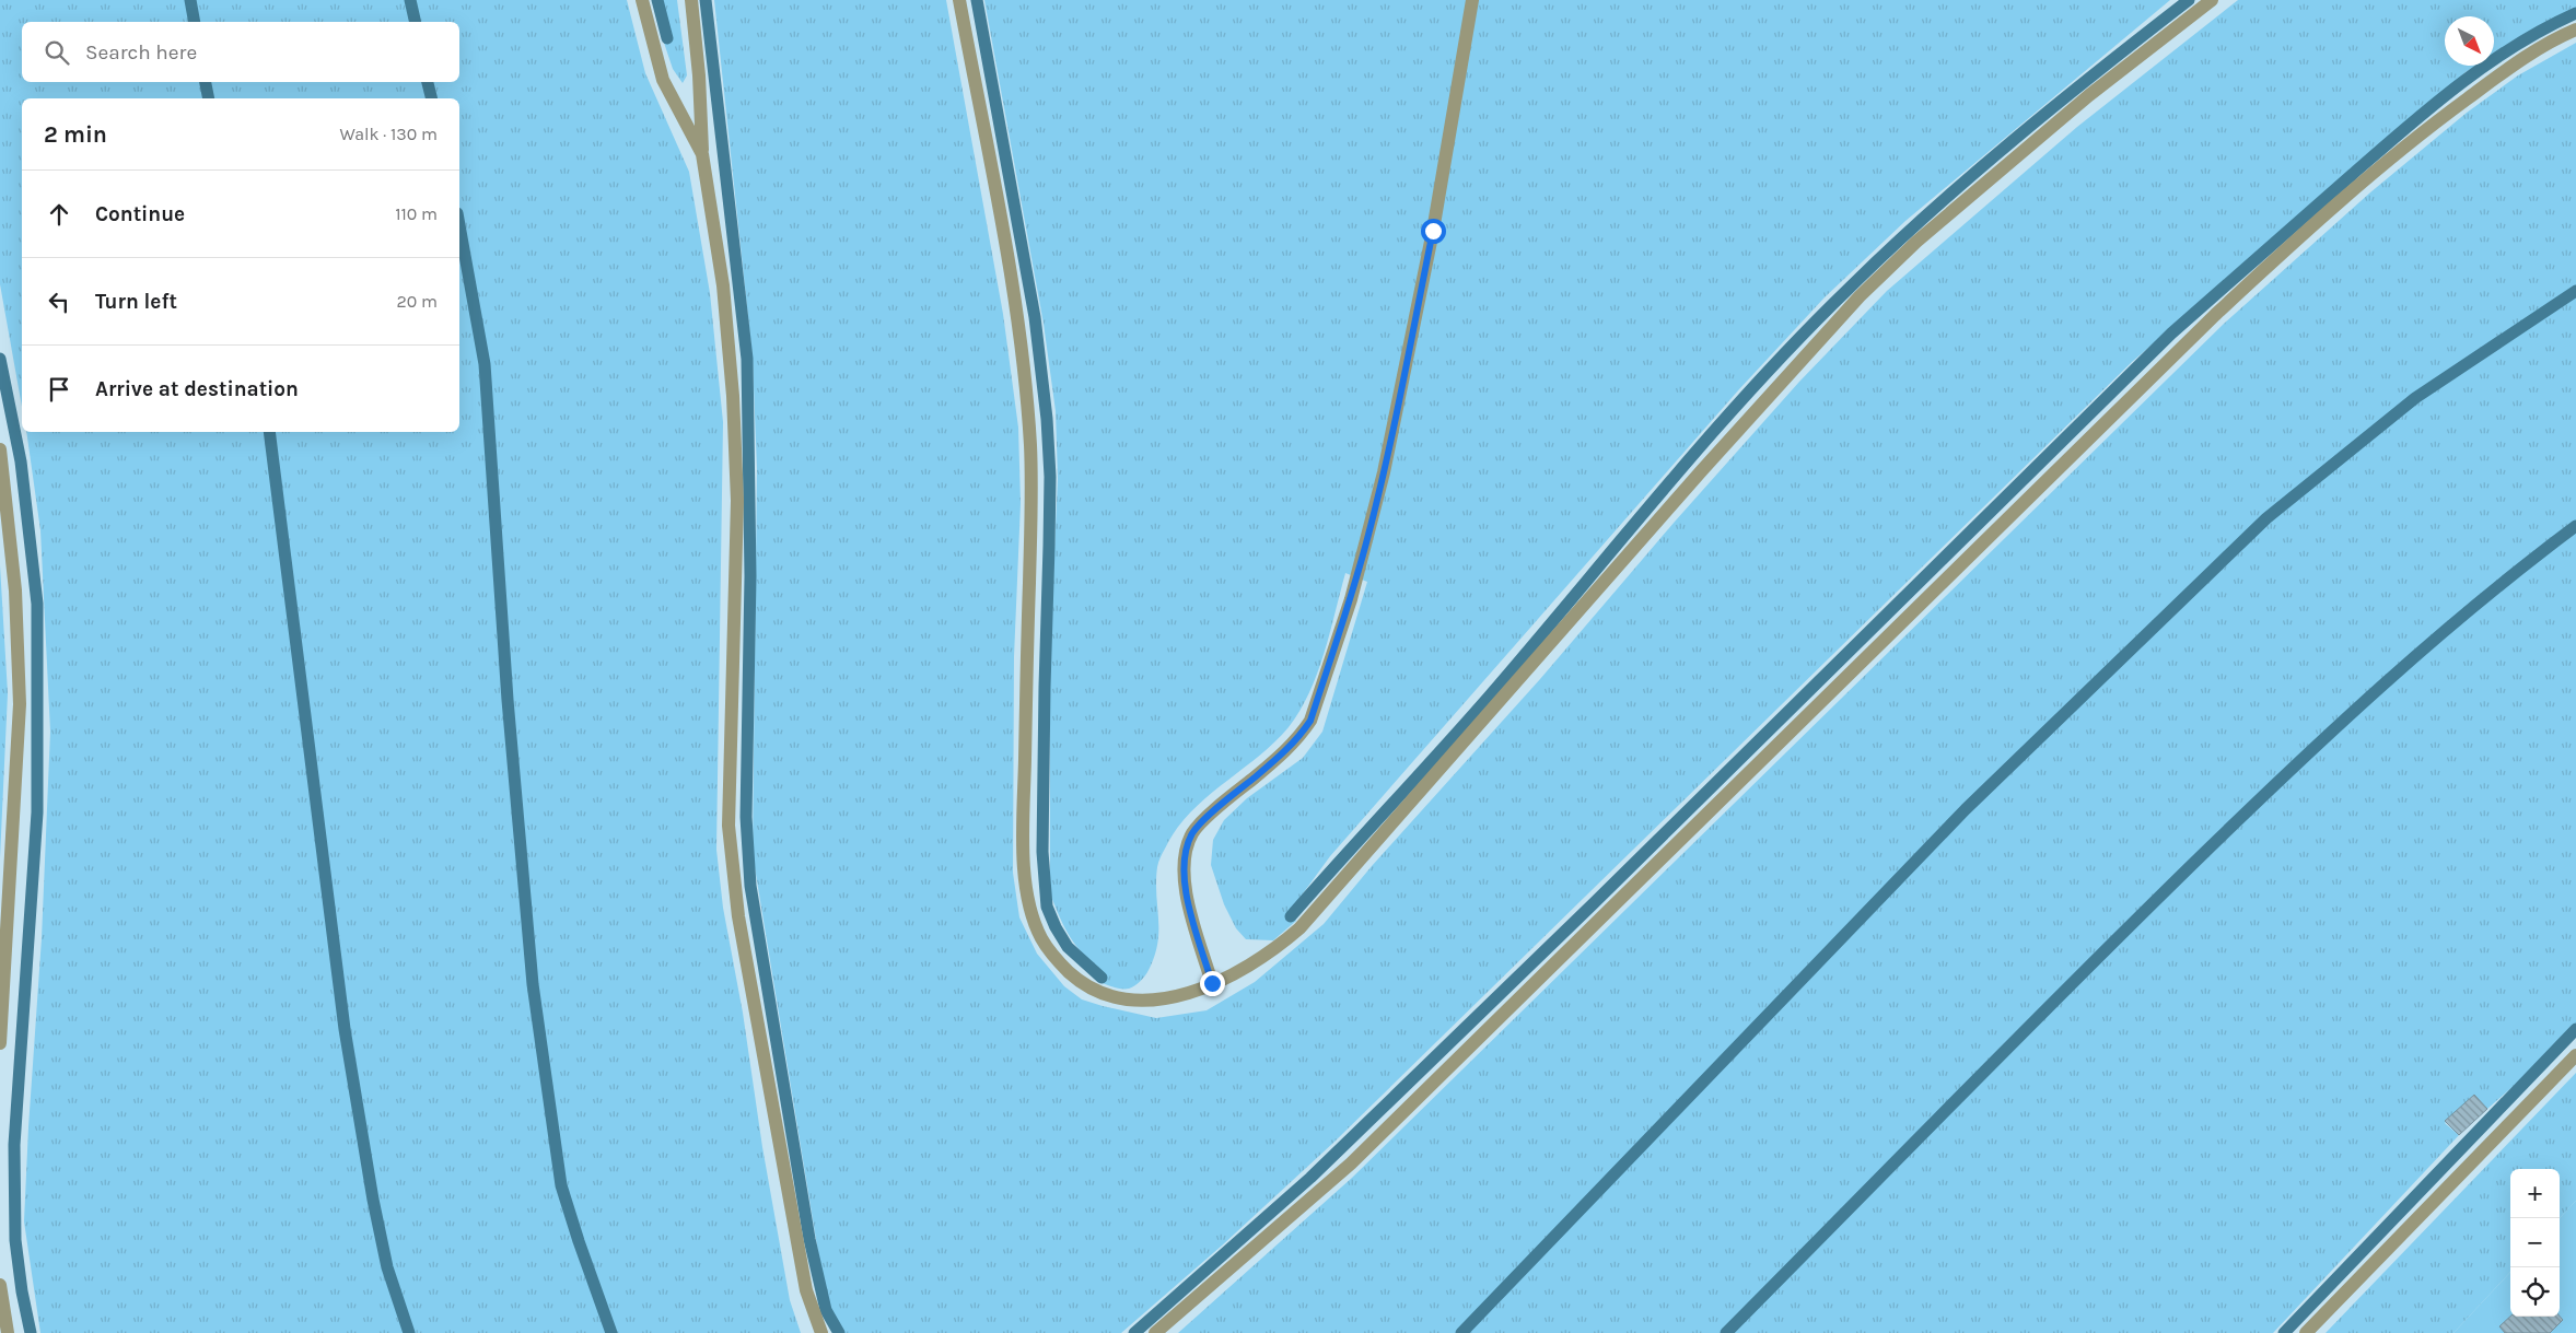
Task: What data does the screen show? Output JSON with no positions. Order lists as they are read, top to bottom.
{
  "north": "bottom right",
  "page": {
    "search": "Search here",
    "heading": ["2 min", "Walk · 130 m"],
    "list": [
      ["Continue", "110 m"],
      ["Turn left", "20 m"],
      "Arrive at destination"
    ],
    "map_buttons": ["+", "−"]
  }
}
